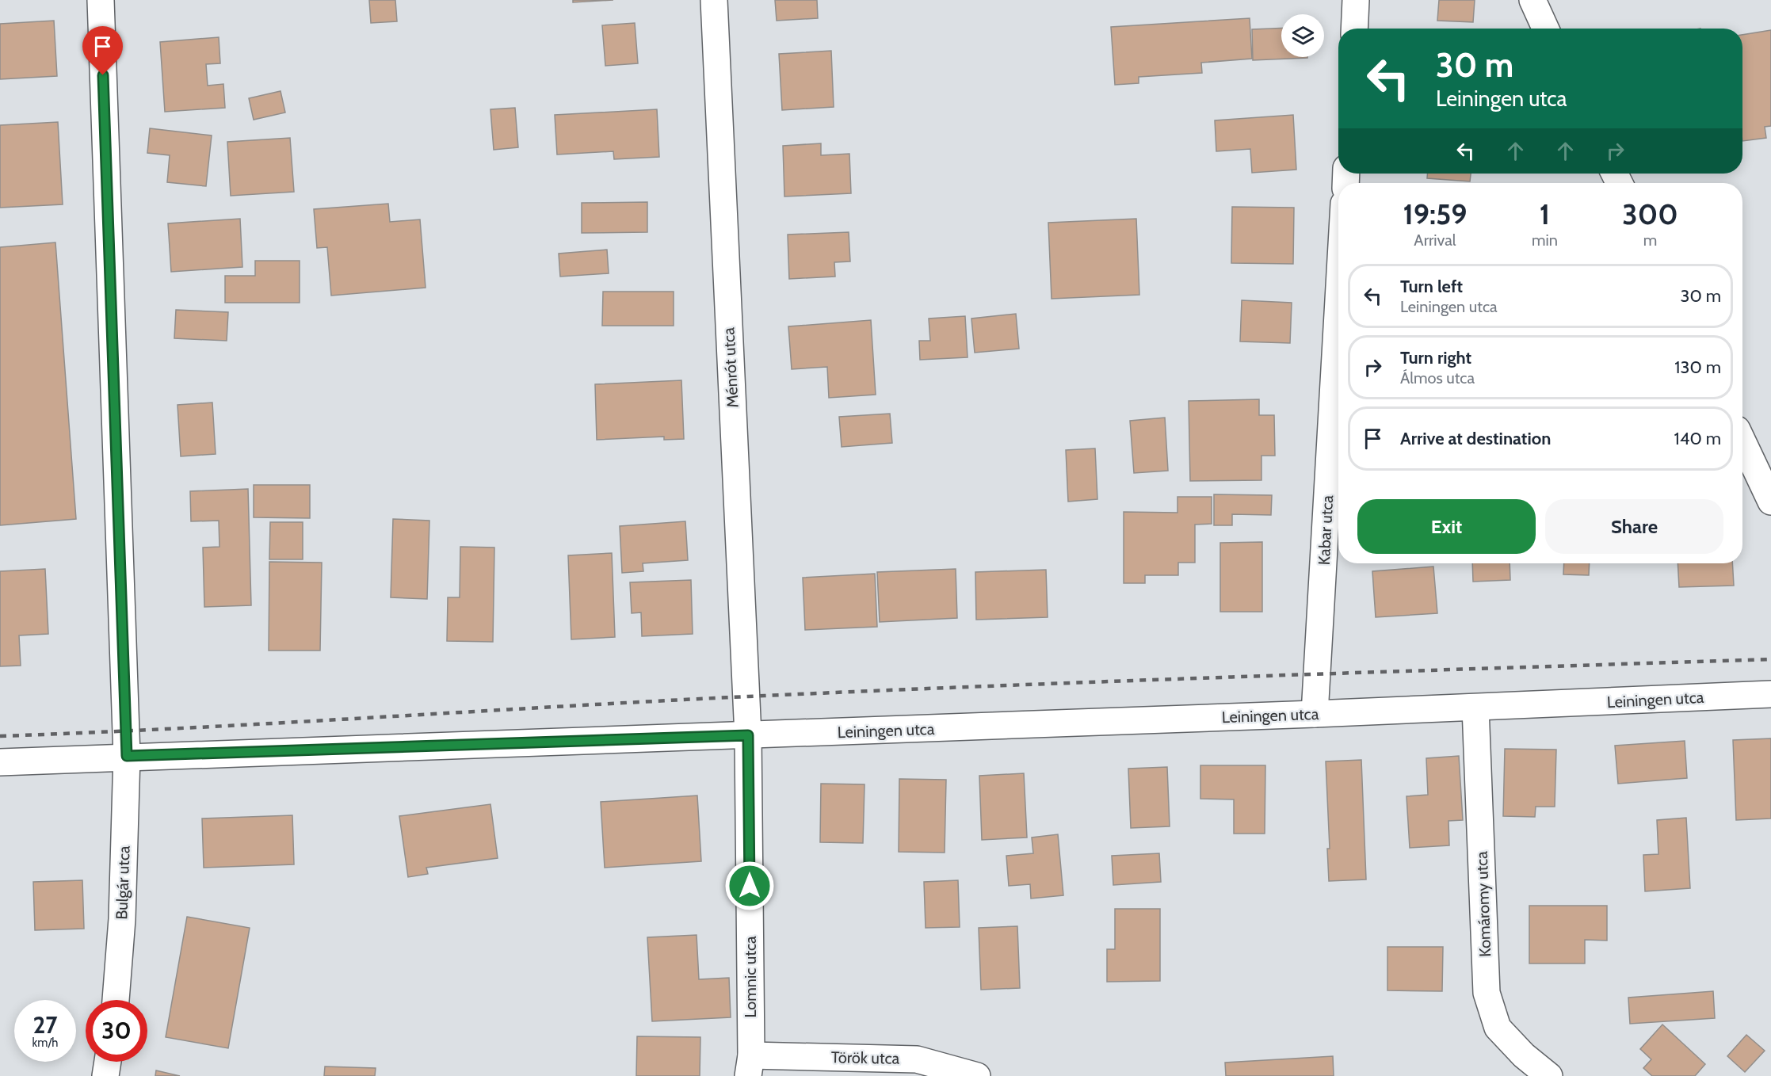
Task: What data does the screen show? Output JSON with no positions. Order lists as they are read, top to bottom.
{
  "streets": {
    "street": [
      "Ménrót utca",
      "Kabar utca",
      "Leiningen utca",
      "Bulgár utca",
      "Komáromy utca",
      "Lomnic utca",
      "Török utca"
    ]
  },
  "crossings": [
    ["Ménrót utca", "Leiningen utca"],
    ["Ménrót utca", "Lomnic utca"],
    ["Kabar utca", "Leiningen utca"],
    ["Leiningen utca", "Bulgár utca"],
    ["Leiningen utca", "Komáromy utca"],
    ["Leiningen utca", "Lomnic utca"],
    ["Lomnic utca", "Török utca"]
  ],
  "page": {
    "turn": ["30 m", "Leiningen utca"],
    "eta": [
      "19:59",
      "Arrival",
      "1",
      "min",
      "300",
      "m"
    ],
    "list": [
      {
        "name": "Turn left",
        "note": "Leiningen utca",
        "value": "30 m"
      },
      {
        "name": "Turn right",
        "note": "Álmos utca",
        "value": "130 m"
      },
      {
        "name": "Arrive at destination",
        "value": "140 m"
      }
    ],
    "buttons": ["Exit", "Share"],
    "speed": "27 km/h",
    "limit": "30"
  }
}
